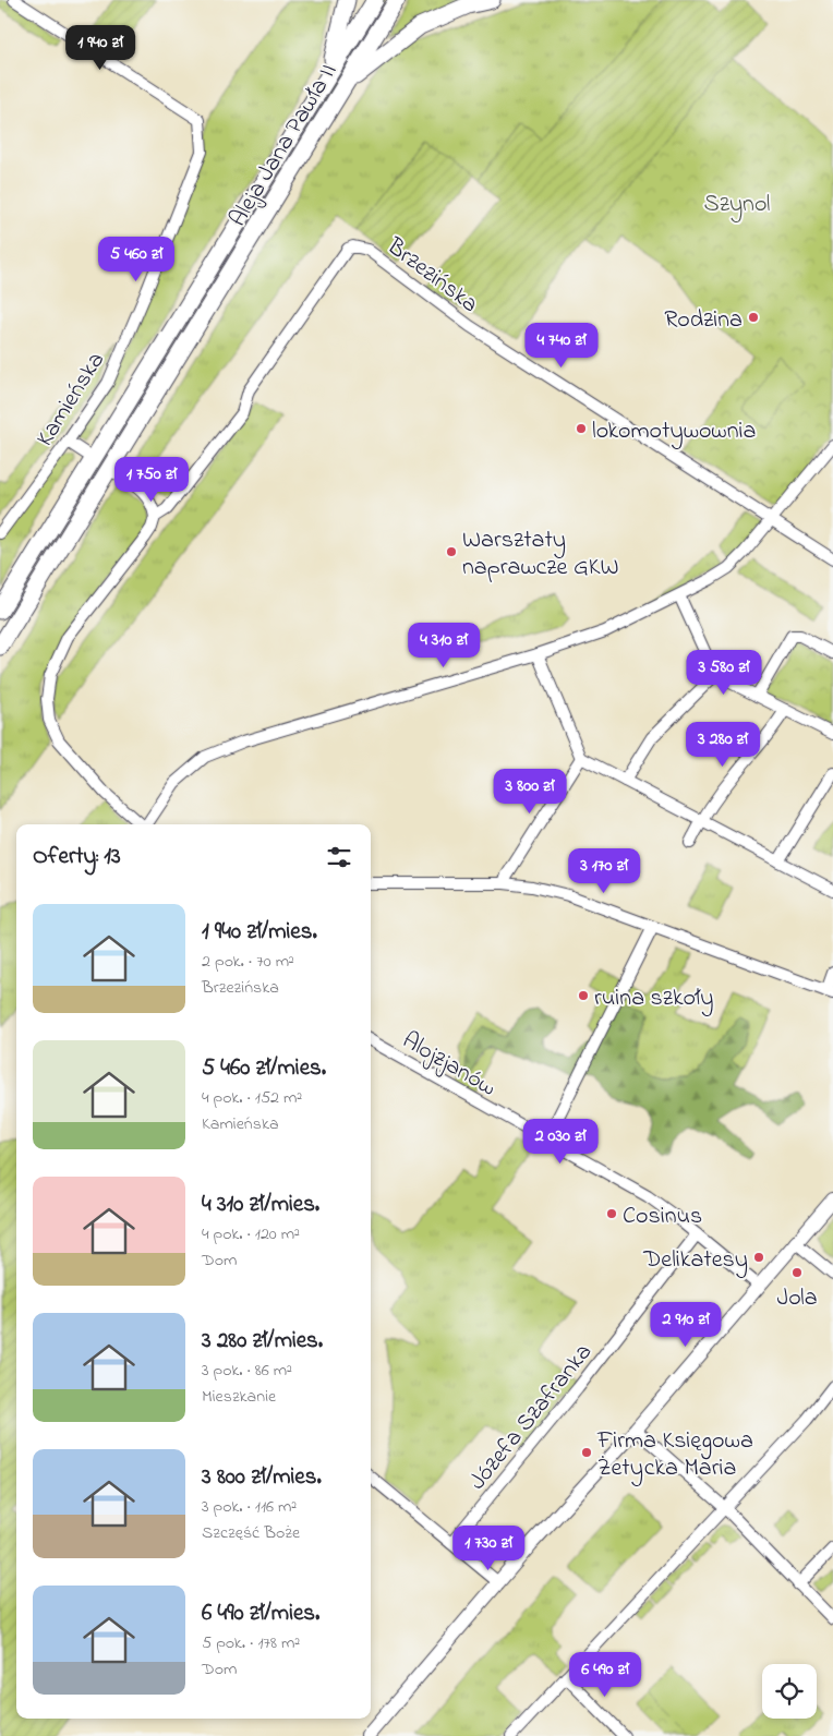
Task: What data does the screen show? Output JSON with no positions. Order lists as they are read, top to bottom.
{
  "streets": {
    "main road": ["Aleja Jana Pawła II"],
    "street": [
      "Brzezińska",
      "Kamieńska",
      "Alojzjanów",
      "Józefa Szafranka"
    ]
  },
  "crossings": [
    ["Alojzjanów", "Józefa Szafranka"]
  ],
  "parks": ["Szynol"],
  "places": [
    "Rodzina",
    "lokomotywownia",
    "Warsztaty naprawcze GKW",
    "ruina szkoły",
    "Cosinus",
    "Delikatesy",
    "Jola",
    "Firma Księgowa Żetycka Maria"
  ],
  "page": {
    "price": [
      "1 940 zł",
      "5 460 zł",
      "4 740 zł",
      "1 750 zł",
      "4 310 zł",
      "3 580 zł",
      "3 280 zł",
      "3 800 zł",
      "3 170 zł",
      "2 030 zł",
      "2 910 zł",
      "1 730 zł",
      "6 490 zł"
    ],
    "heading": "Oferty: 13",
    "list": [
      {
        "name": "1 940 zł/mies.",
        "note": "2 pok. · 70 m² · Brzezińska"
      },
      {
        "name": "5 460 zł/mies.",
        "note": "4 pok. · 152 m² · Kamieńska"
      },
      {
        "name": "4 310 zł/mies.",
        "note": "4 pok. · 120 m² · Dom"
      },
      {
        "name": "3 280 zł/mies.",
        "note": "3 pok. · 86 m² · Mieszkanie"
      },
      {
        "name": "3 800 zł/mies.",
        "note": "3 pok. · 116 m² · Szczęść Boże"
      },
      {
        "name": "6 490 zł/mies.",
        "note": "5 pok. · 178 m² · Dom"
      }
    ]
  }
}
